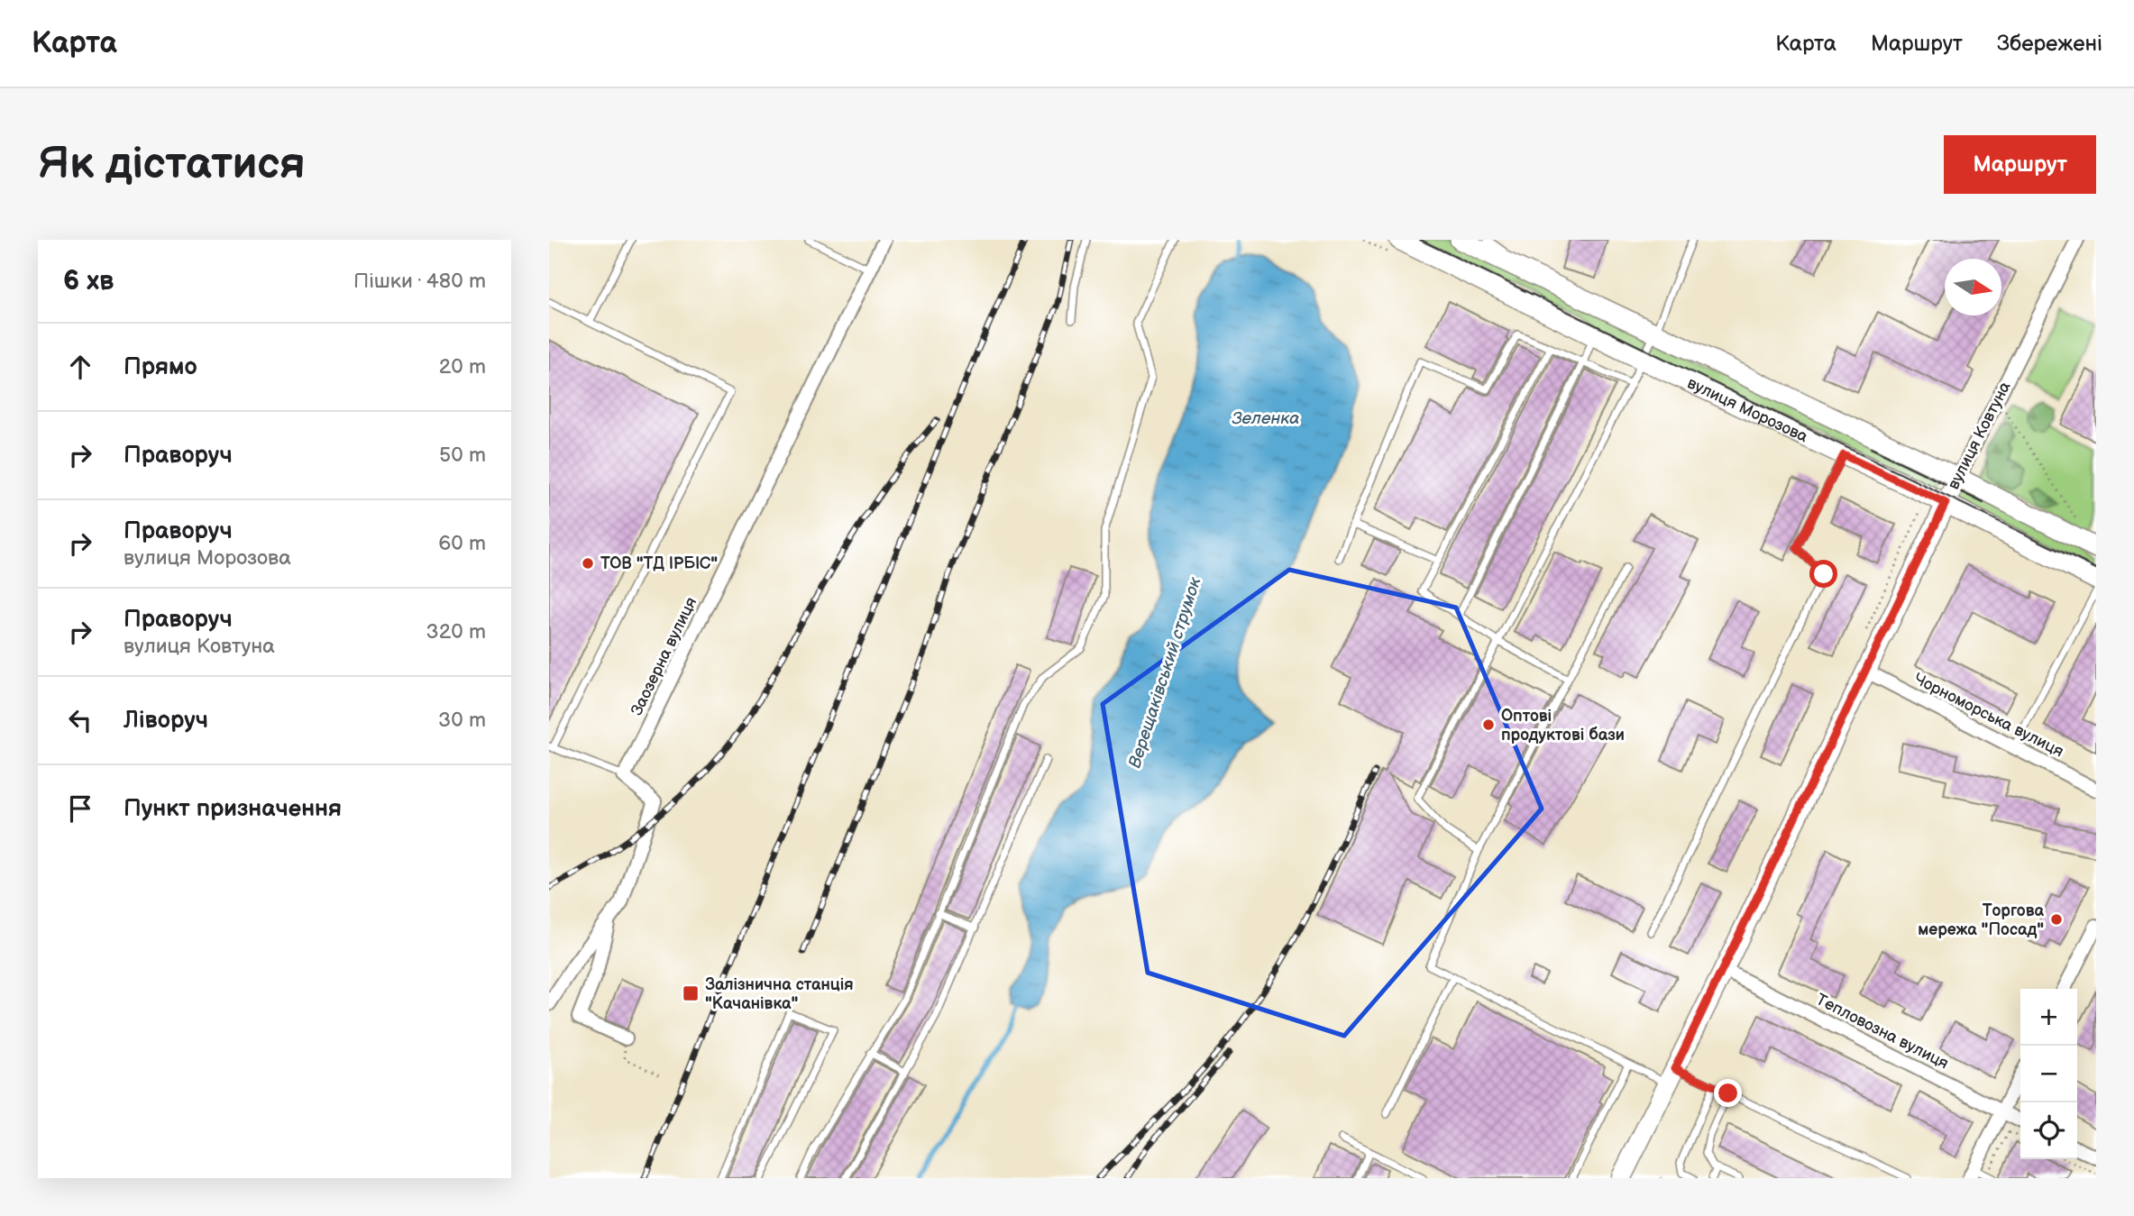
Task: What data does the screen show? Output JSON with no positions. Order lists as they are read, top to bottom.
{
  "streets": {
    "main road": ["вулиця Морозова", "вулиця Ковтуна"],
    "street": ["Заозерна вулиця", "Чорноморська вулиця", "Тепловозна вулиця"]
  },
  "crossings": [
    ["вулиця Морозова", "вулиця Ковтуна"],
    ["вулиця Ковтуна", "Чорноморська вулиця"],
    ["вулиця Ковтуна", "Тепловозна вулиця"]
  ],
  "water": ["Зеленка", "Верещаківський струмок"],
  "places": {
    "other": ["ТОВ \"ТД ІРБІС\"", "Оптові продуктові бази", "Торгова мережа \"Посад\""],
    "transit": ["Залізнична станція \"Качанівка\""]
  },
  "north": "right",
  "page": {
    "header": "Карта",
    "nav": ["Карта", "Маршрут", "Збережені"],
    "buttons": "Маршрут",
    "title": "Як дістатися",
    "heading": ["6 хв", "Пішки · 480 m"],
    "list": [
      ["Прямо", "20 m"],
      ["Праворуч", "50 m"],
      ["Праворуч", "вулиця Морозова", "60 m"],
      ["Праворуч", "вулиця Ковтуна", "320 m"],
      ["Ліворуч", "30 m"],
      "Пункт призначення"
    ],
    "map_buttons": ["+", "−"]
  }
}
